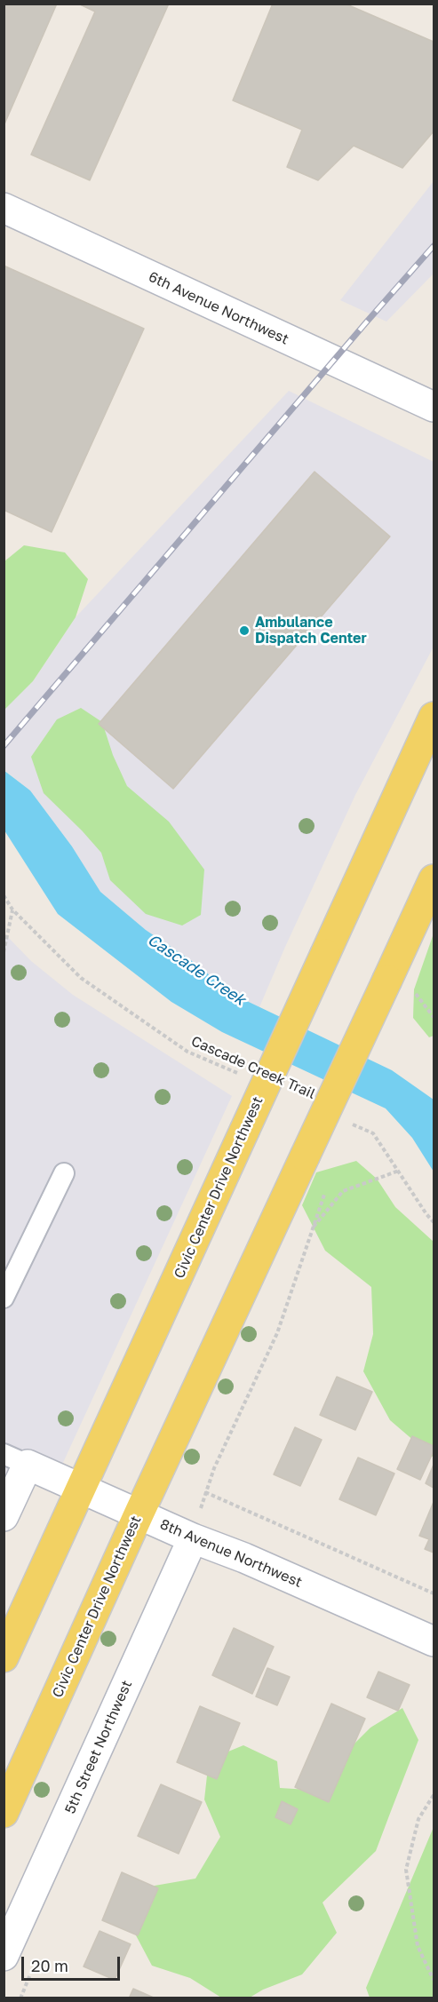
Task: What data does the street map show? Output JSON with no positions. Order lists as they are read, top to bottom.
{
  "streets": {
    "main road": ["Civic Center Drive Northwest"],
    "street": ["6th Avenue Northwest", "8th Avenue Northwest", "5th Street Northwest"],
    "path": ["Cascade Creek Trail"]
  },
  "crossings": [
    ["Civic Center Drive Northwest", "8th Avenue Northwest"],
    ["8th Avenue Northwest", "5th Street Northwest"]
  ],
  "water": ["Cascade Creek"],
  "places": ["Ambulance Dispatch Center"],
  "scale_bar": "20 m"
}
